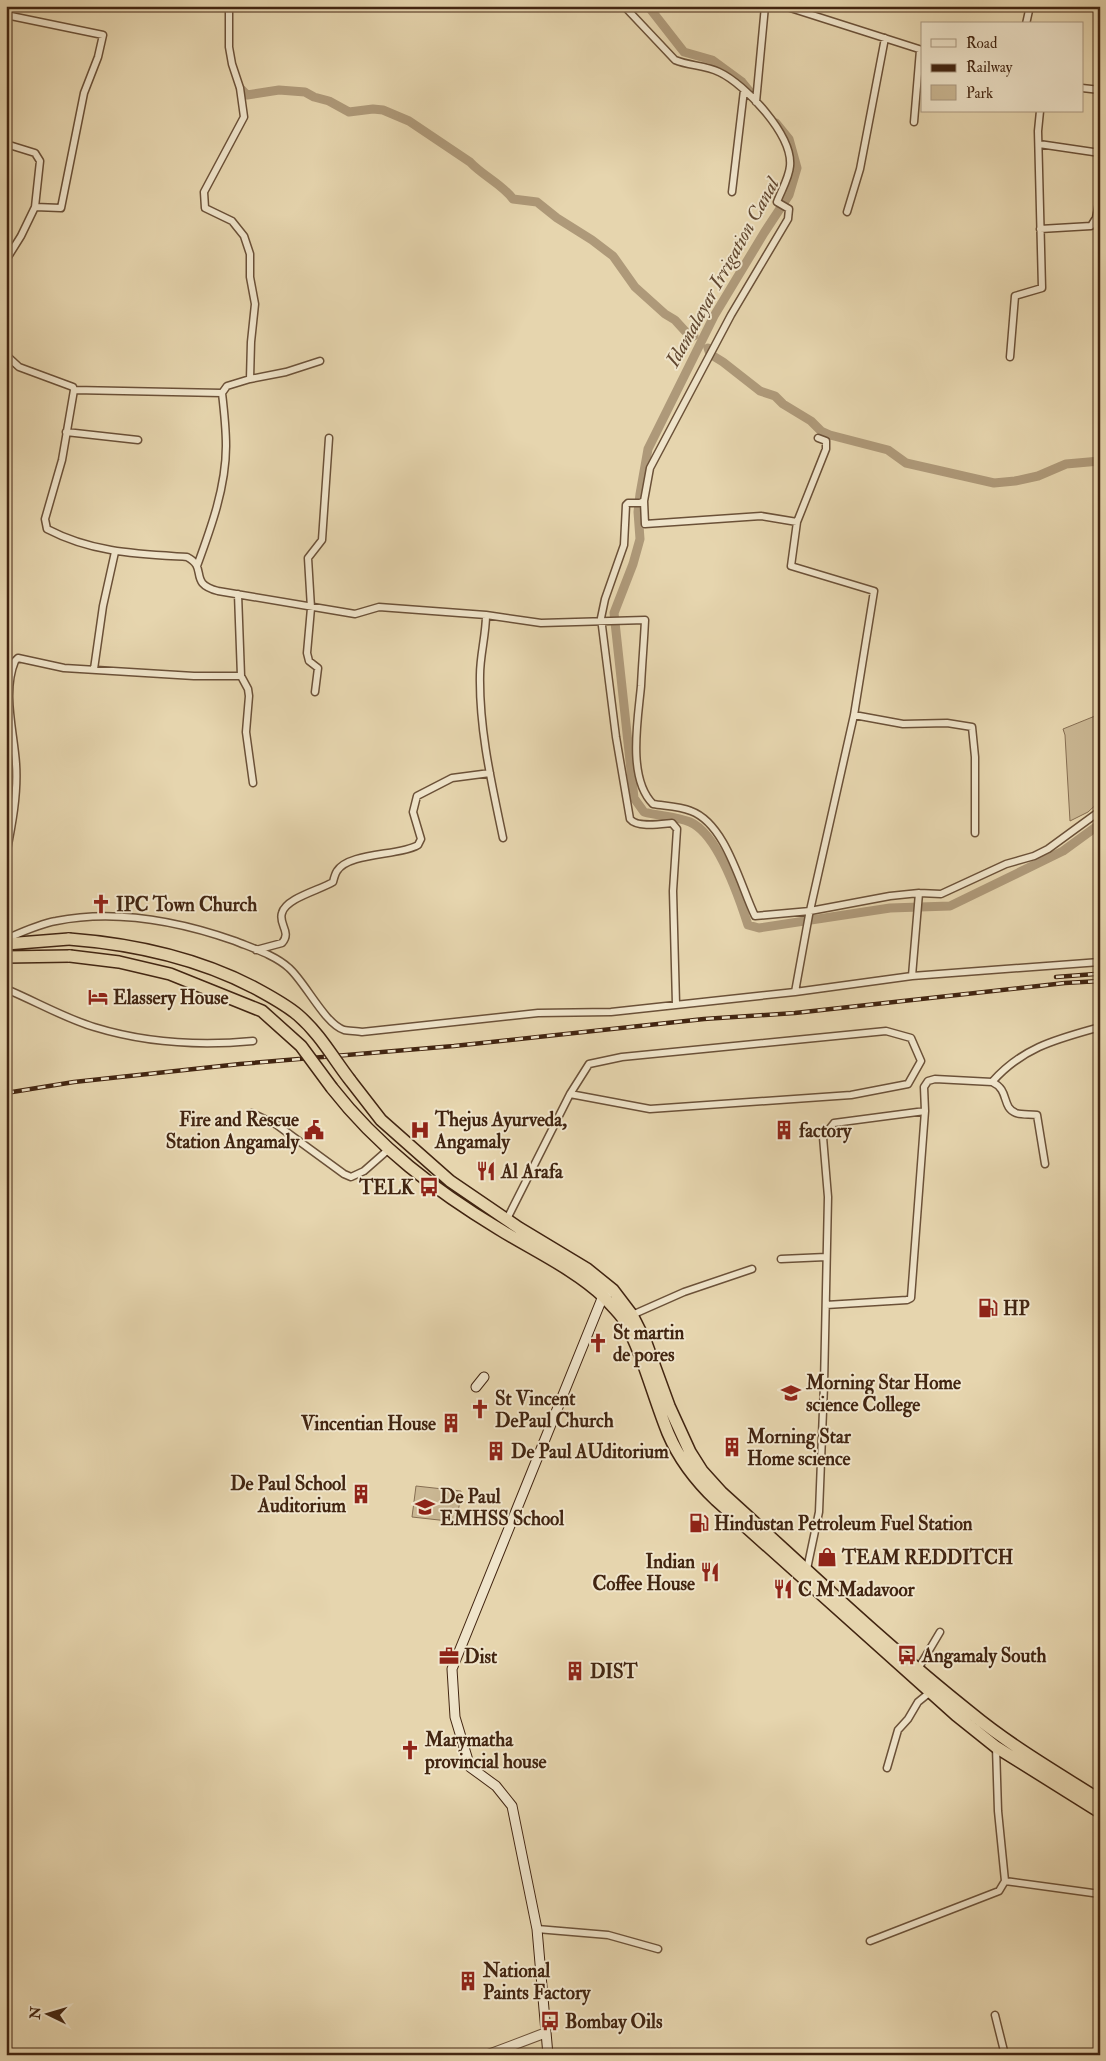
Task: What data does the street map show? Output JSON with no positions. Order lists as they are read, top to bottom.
{
  "water": ["Idamalayar Irrigation Canal"],
  "places": {
    "church": [
      "IPC Town Church",
      "St martin de pores",
      "St Vincent DePaul Church",
      "Marymatha provincial house"
    ],
    "hotel": ["Elassery House"],
    "public building": ["Fire and Rescue Station Angamaly"],
    "hospital": ["Thejus Ayurveda, Angamaly"],
    "building": [
      "factory",
      "Vincentian House",
      "Morning Star Home science",
      "De Paul AUditorium",
      "De Paul School Auditorium",
      "DIST",
      "National Paints Factory"
    ],
    "restaurant": ["Al Arafa", "Indian Coffee House", "C M Madavoor"],
    "bus stop": ["TELK", "Angamaly South", "Bombay Oils"],
    "fuel station": ["HP", "Hindustan Petroleum Fuel Station"],
    "school or university": ["Morning Star Home science College", "De Paul EMHSS School"],
    "shop": ["TEAM REDDITCH"],
    "office": ["Dist"]
  },
  "legend": ["Road", "Railway", "Park"],
  "north": "left"
}
